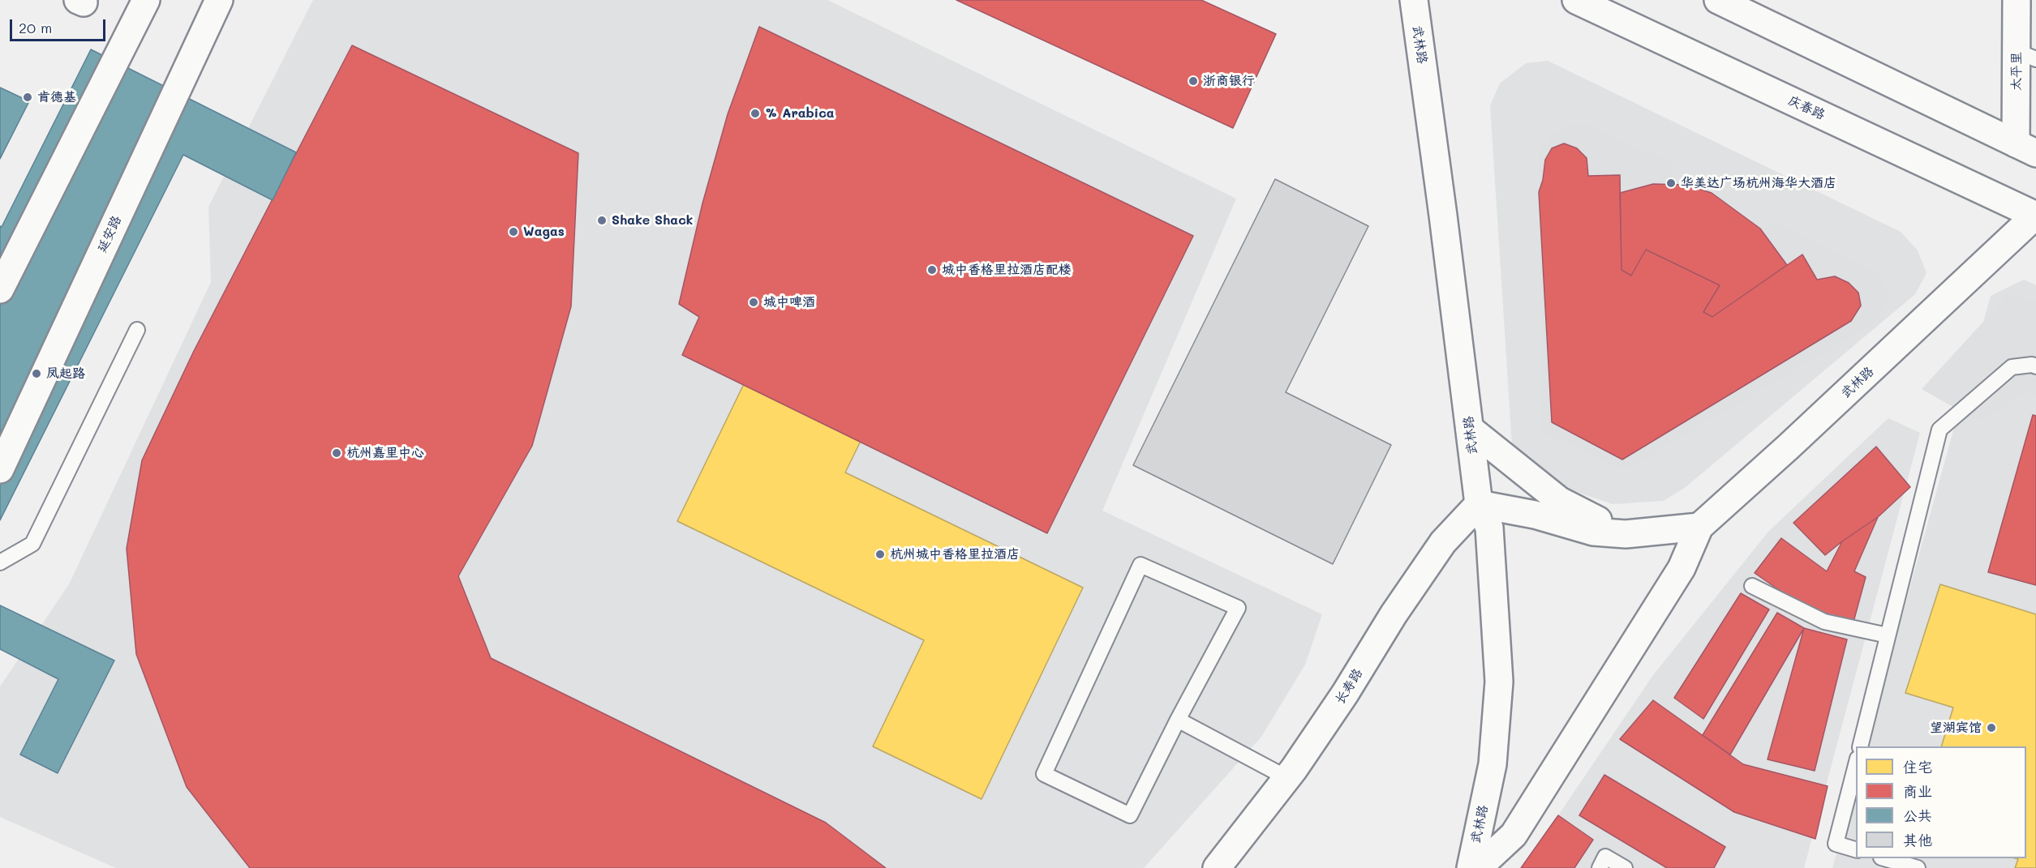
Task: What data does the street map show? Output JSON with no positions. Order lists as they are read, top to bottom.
{
  "streets": {
    "street": [
      "武林路",
      "太平里",
      "庆春路",
      "延安路",
      "长寿路"
    ]
  },
  "crossings": [
    ["武林路", "庆春路"],
    ["武林路", "长寿路"]
  ],
  "places": [
    "浙商银行",
    "肯德基",
    "% Arabica",
    "华美达广场杭州海华大酒店",
    "Shake Shack",
    "Wagas",
    "城中香格里拉酒店配楼",
    "城中啤酒",
    "凤起路",
    "杭州嘉里中心",
    "杭州城中香格里拉酒店",
    "望湖宾馆"
  ],
  "legend": [
    "住宅",
    "商业",
    "公共",
    "其他"
  ],
  "scale_bar": "20 m"
}
